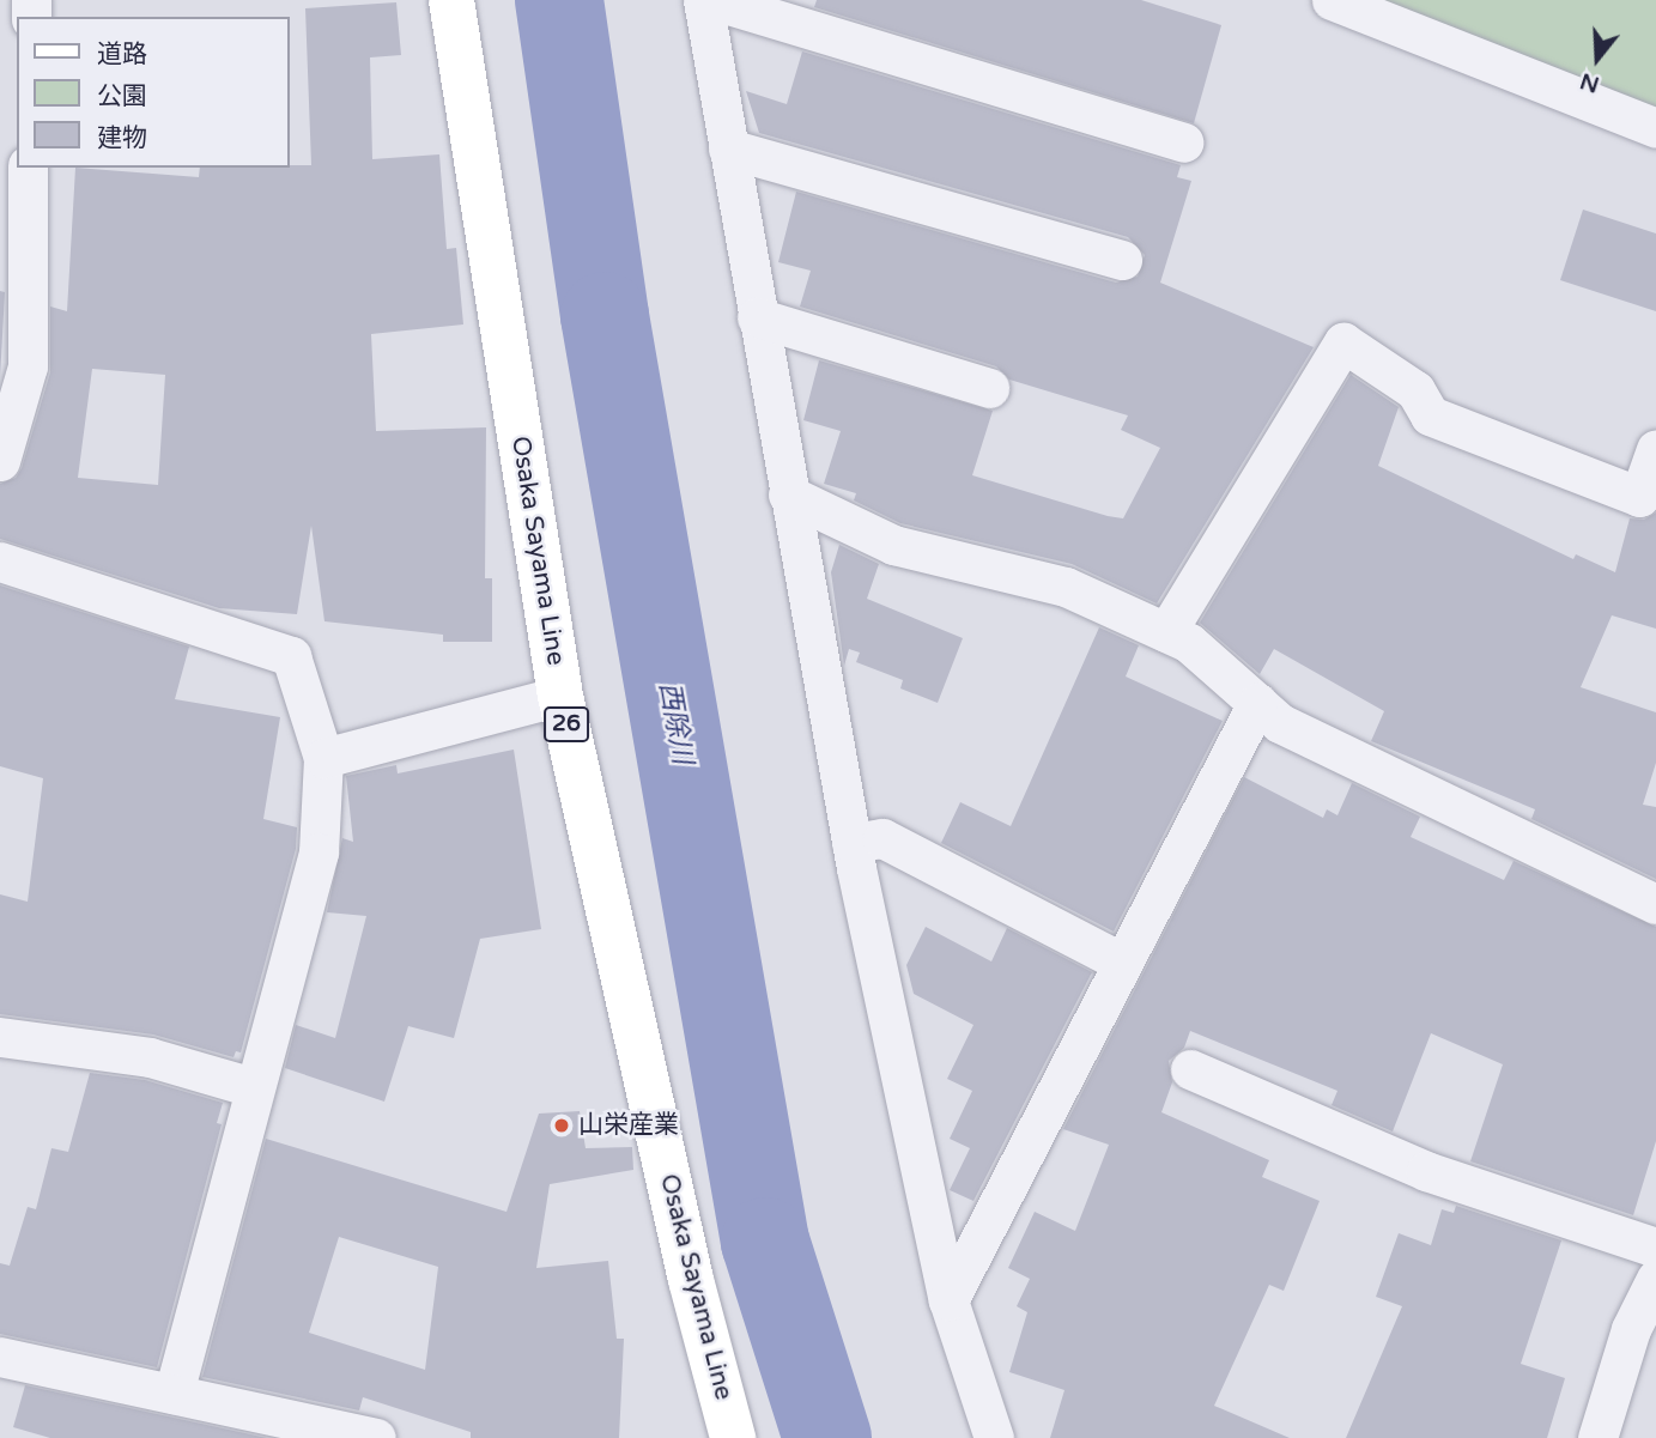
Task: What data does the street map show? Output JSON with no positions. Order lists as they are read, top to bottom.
{
  "streets": {
    "main road": ["Osaka Sayama Line", "26"]
  },
  "water": ["西除川"],
  "places": ["山栄産業"],
  "legend": ["道路", "公園", "建物"],
  "north": "bottom"
}
